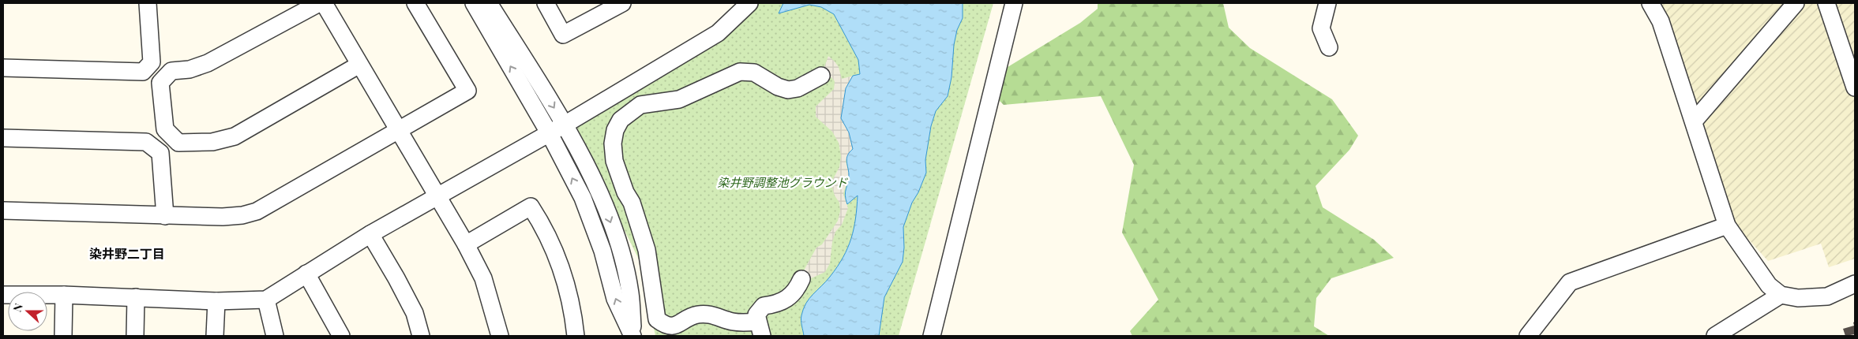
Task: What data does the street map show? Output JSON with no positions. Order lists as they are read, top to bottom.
{
  "districts": ["染井野二丁目"],
  "parks": ["染井野調整池グラウンド"],
  "north": "left"
}
